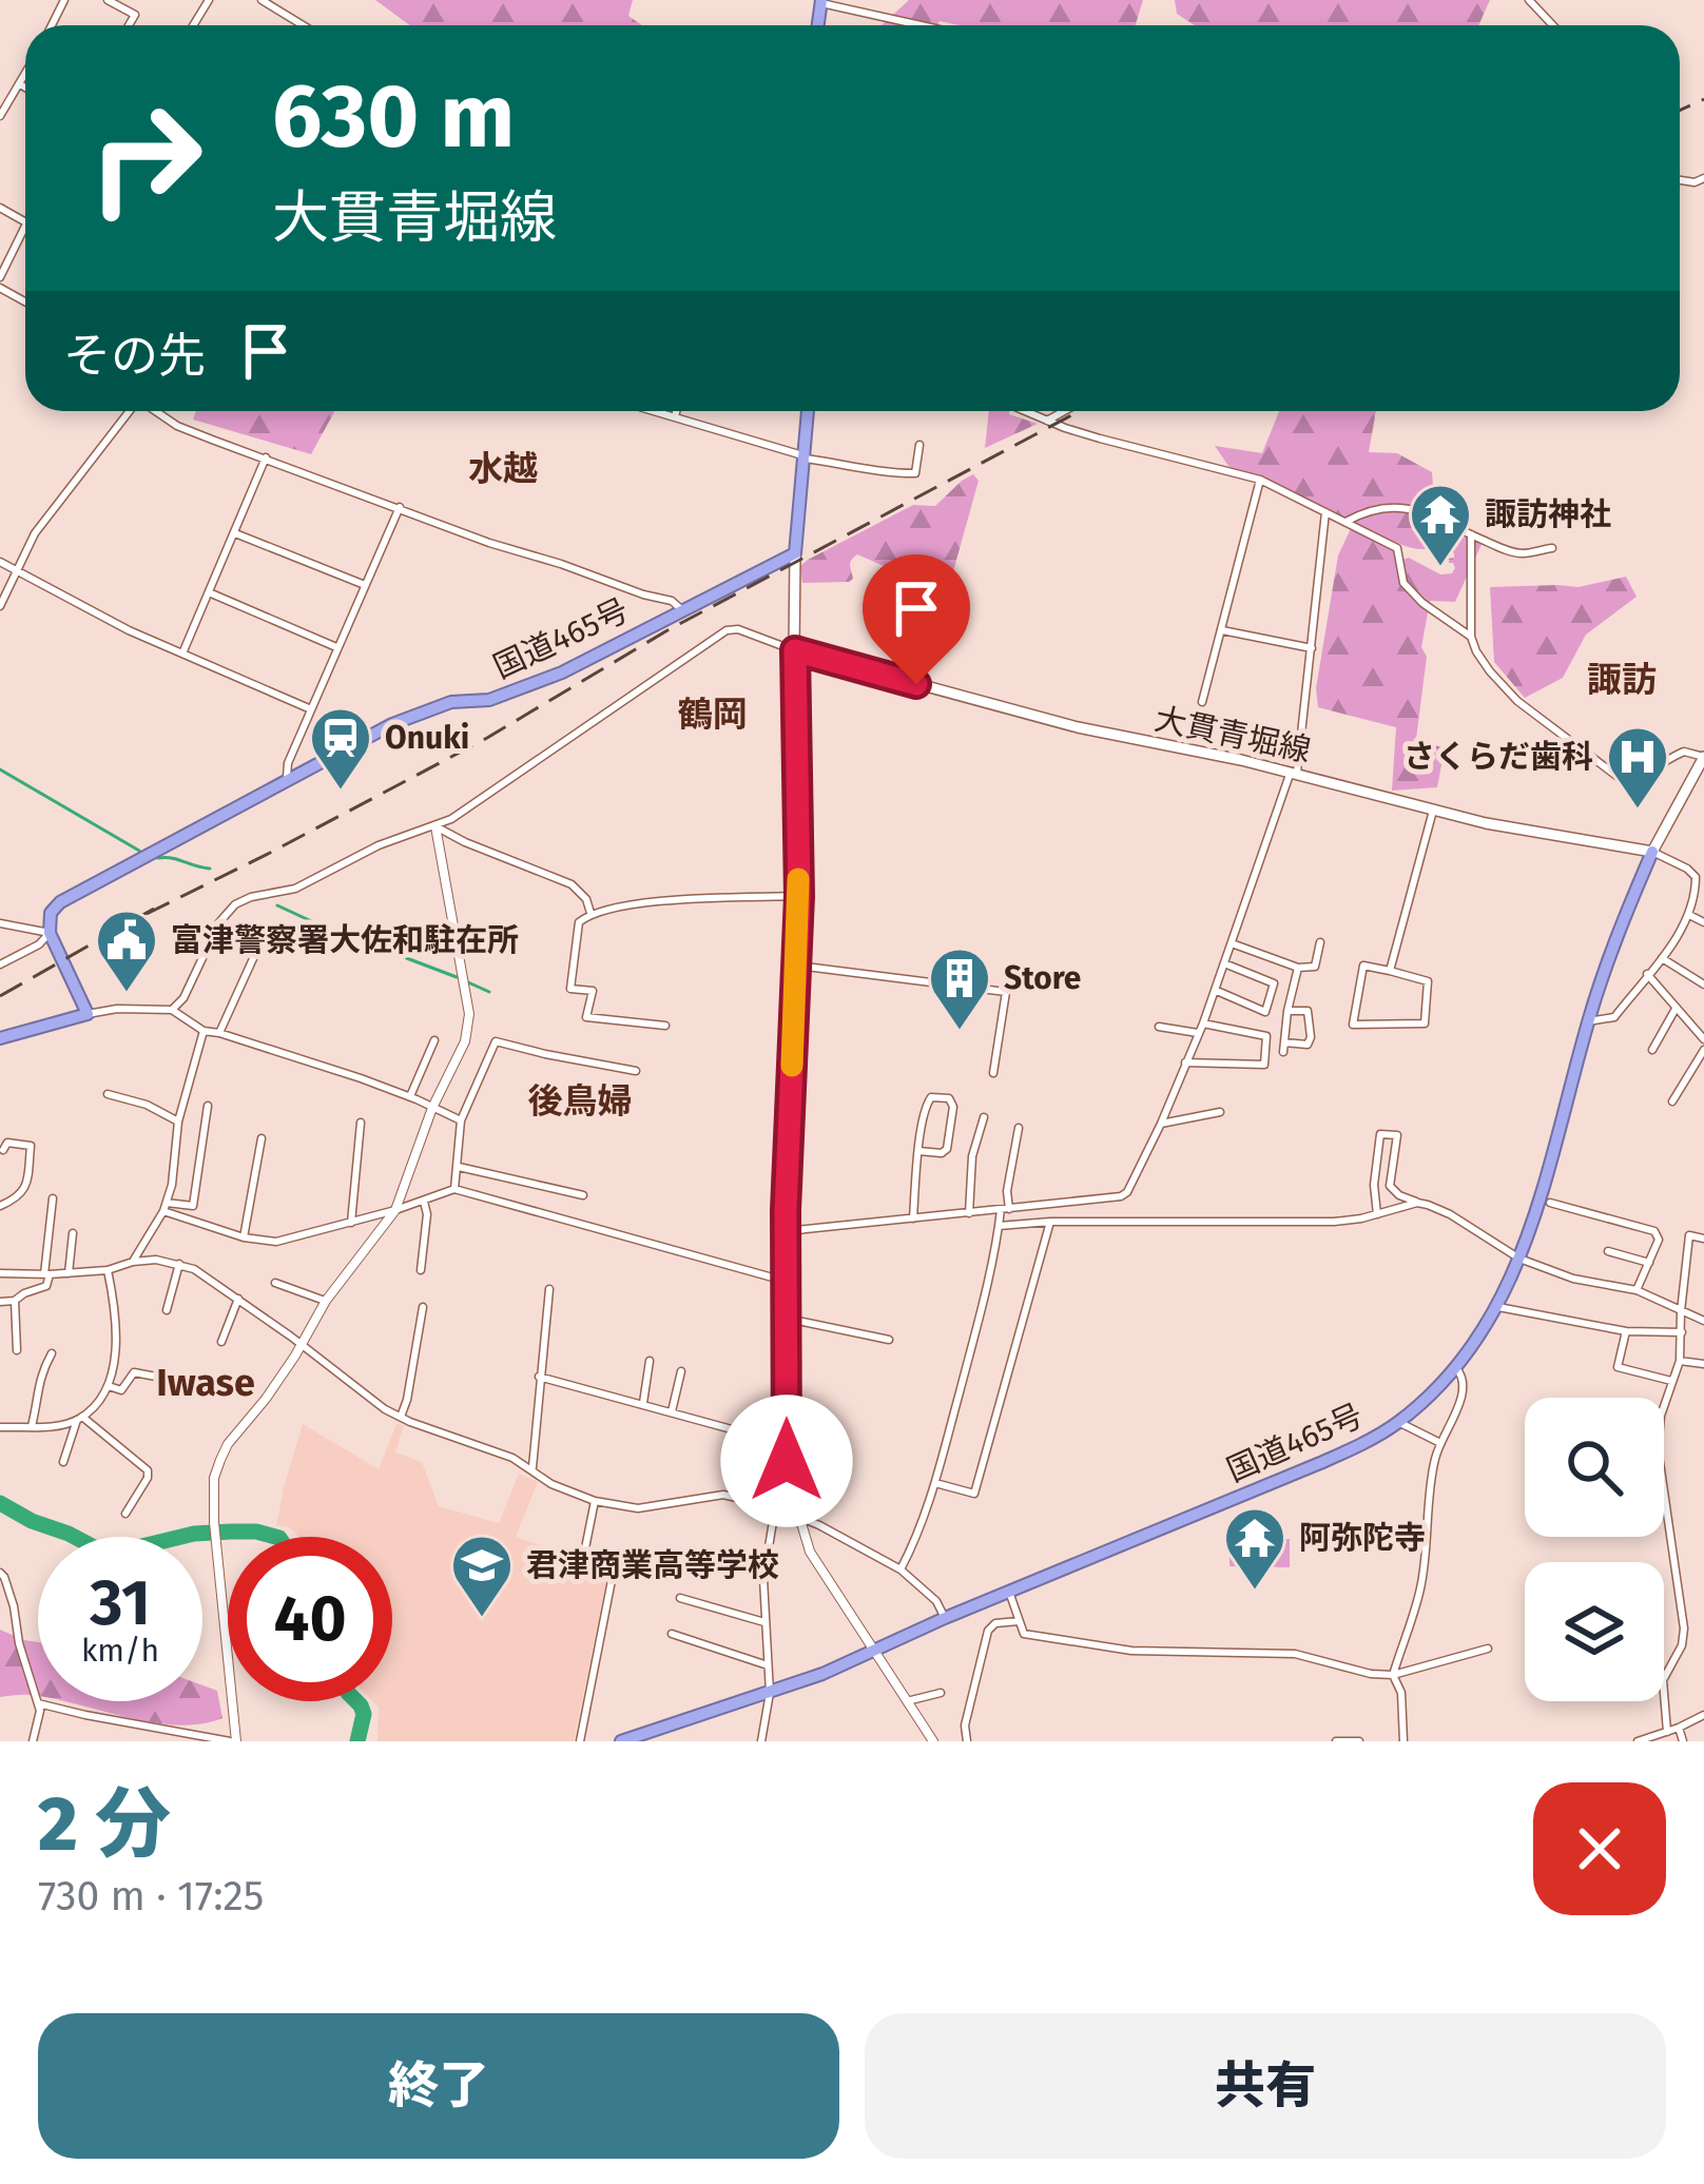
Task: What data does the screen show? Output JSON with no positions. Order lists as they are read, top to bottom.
{
  "streets": {
    "highway": ["国道465号"],
    "main road": ["大貫青堀線"]
  },
  "crossings": [
    ["国道465号", "大貫青堀線"]
  ],
  "districts": [
    "水越",
    "諏訪",
    "鶴岡",
    "後鳥婦",
    "Iwase"
  ],
  "places": {
    "temple": ["諏訪神社", "阿弥陀寺"],
    "station": ["Onuki"],
    "hospital": ["さくらだ歯科"],
    "public building": ["富津警察署大佐和駐在所"],
    "building": ["Store"],
    "school or university": ["君津商業高等学校"]
  },
  "page": {
    "turn": ["630 m", "大貫青堀線"],
    "then": "その先",
    "speed": "31 km/h",
    "limit": "40",
    "heading": ["2 分", "730 m · 17:25"],
    "buttons": ["終了", "共有"]
  }
}
